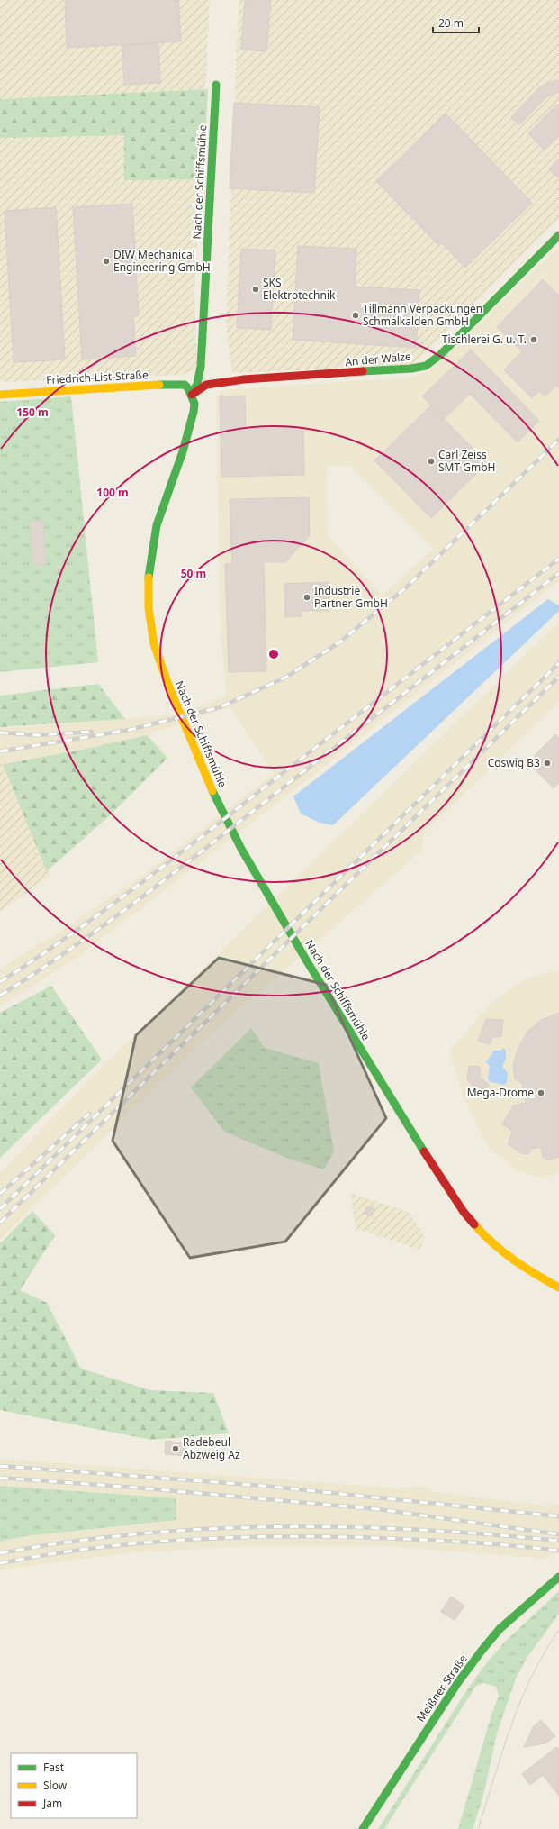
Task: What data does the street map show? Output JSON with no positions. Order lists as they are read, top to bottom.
{
  "streets": {
    "street": [
      "Nach der Schiffsmühle",
      "An der Walze",
      "Friedrich-List-Straße",
      "Meißner Straße"
    ]
  },
  "crossings": [
    ["Nach der Schiffsmühle", "An der Walze"],
    ["Nach der Schiffsmühle", "Friedrich-List-Straße"],
    ["An der Walze", "Friedrich-List-Straße"]
  ],
  "places": [
    "DIW Mechanical Engineering GmbH",
    "SKS Elektrotechnik",
    "Tillmann Verpackungen Schmalkalden GmbH",
    "Tischlerei G. u. T.",
    "Carl Zeiss SMT GmbH",
    "Industrie Partner GmbH",
    "Coswig B3",
    "Mega-Drome",
    "Radebeul Abzweig Az"
  ],
  "legend": ["Fast", "Slow", "Jam"],
  "scale_bar": "20 m",
  "rings": ["150 m", "100 m", "50 m"]
}
